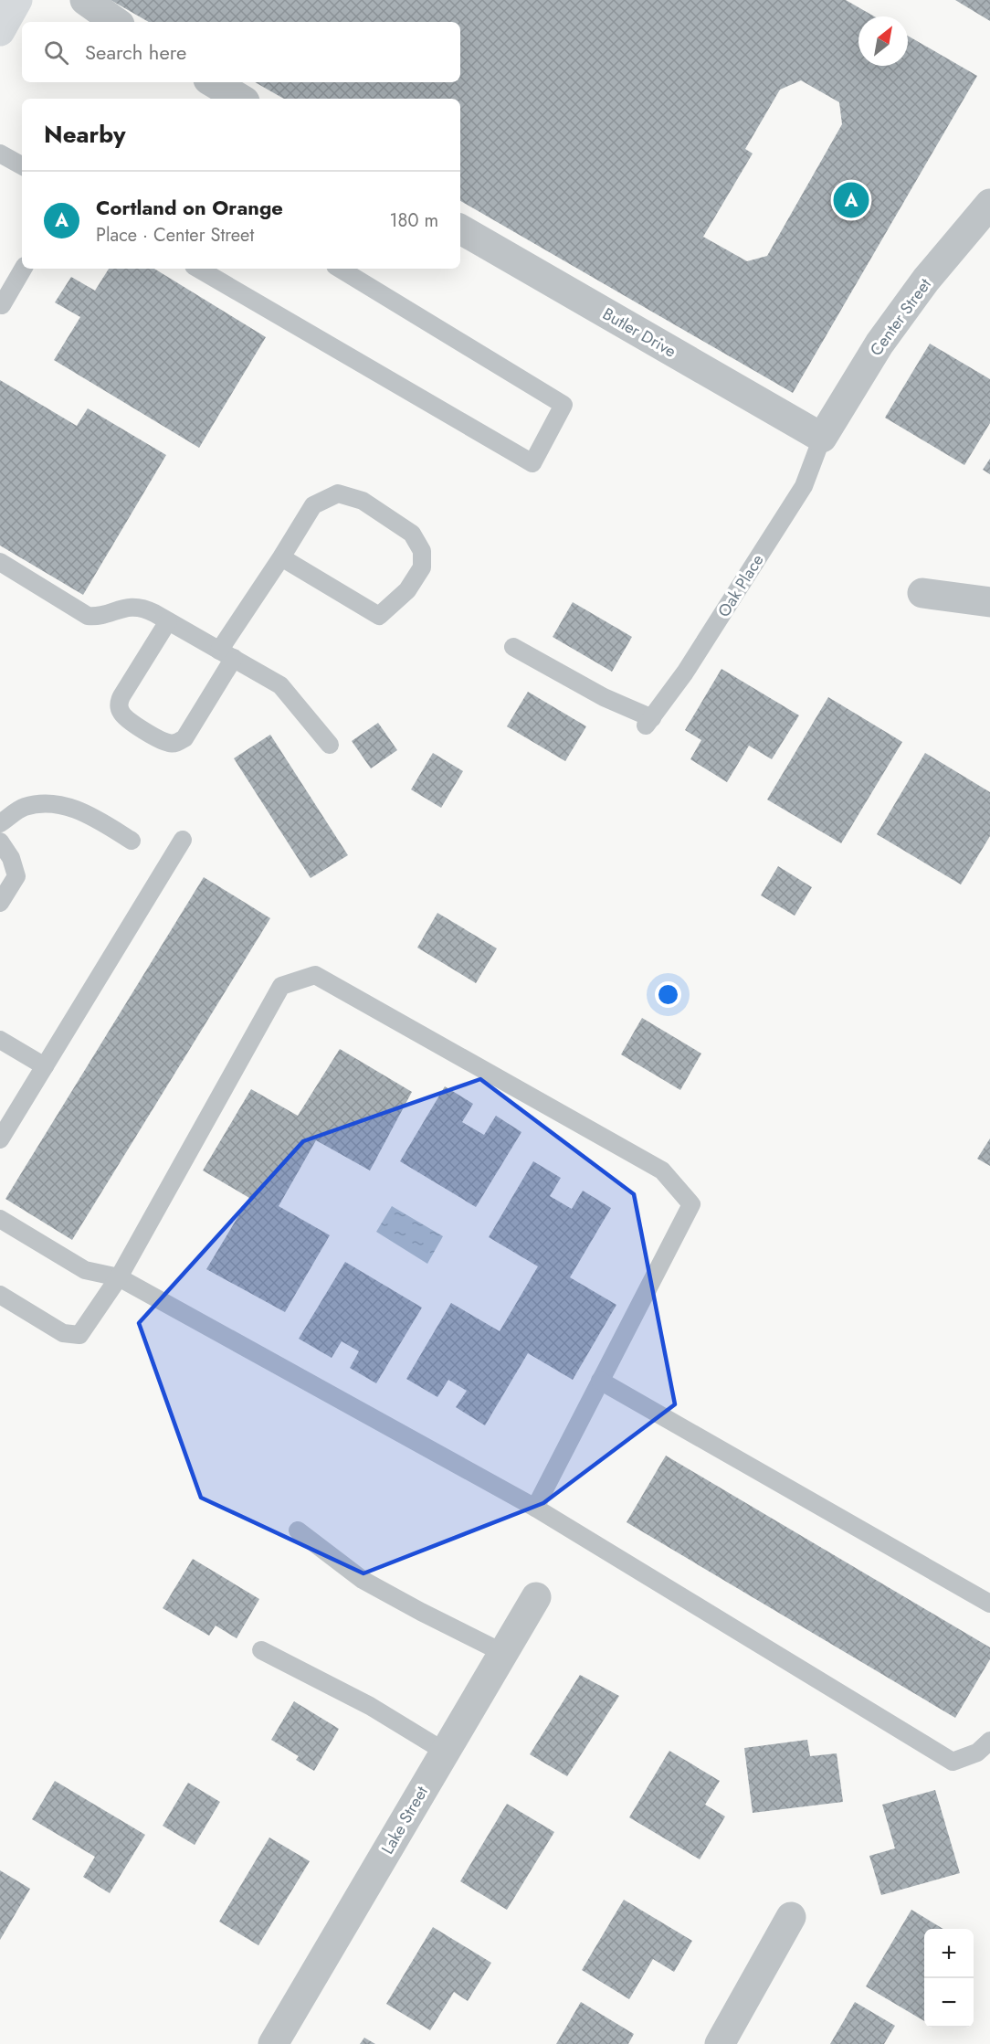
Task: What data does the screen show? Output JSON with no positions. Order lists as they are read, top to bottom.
{
  "streets": {
    "street": ["Center Street", "Butler Drive", "Lake Street"],
    "lane": ["Oak Place"]
  },
  "crossings": [
    ["Center Street", "Butler Drive"],
    ["Center Street", "Oak Place"],
    ["Butler Drive", "Oak Place"]
  ],
  "north": "top right",
  "page": {
    "search": "Search here",
    "heading": "Nearby",
    "list": [
      {
        "mark": "A",
        "name": "Cortland on Orange",
        "note": "Place · Center Street",
        "value": "180 m"
      }
    ],
    "pins": "A",
    "map_buttons": ["+", "−"]
  }
}
